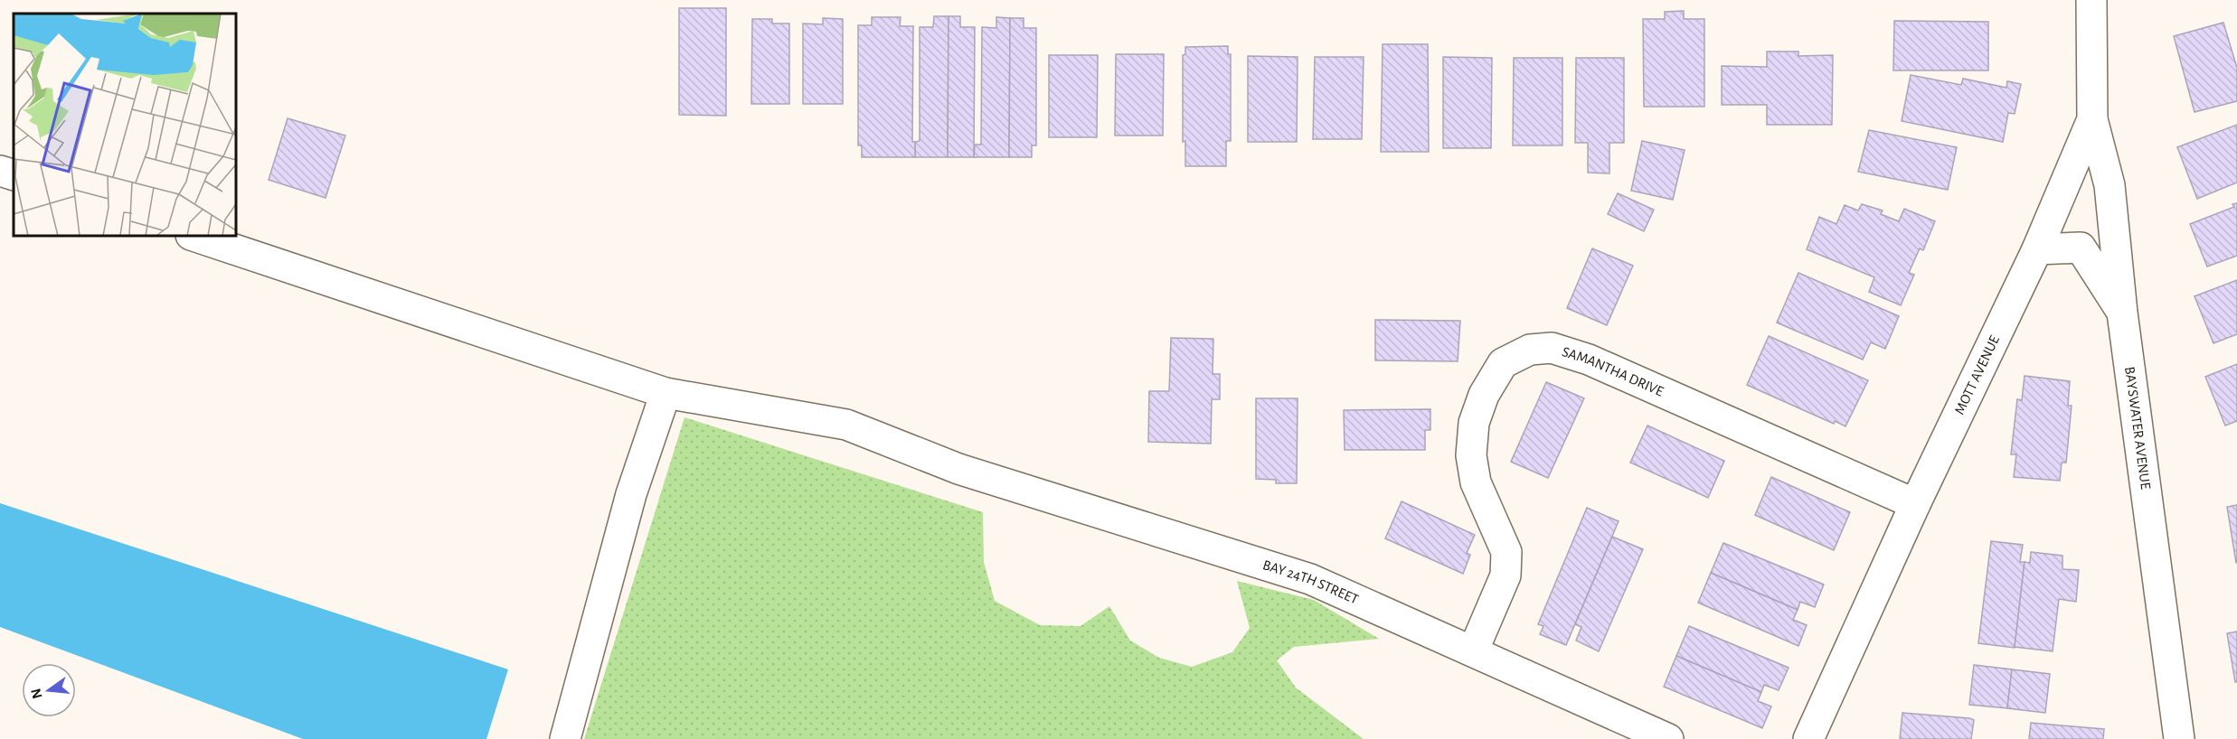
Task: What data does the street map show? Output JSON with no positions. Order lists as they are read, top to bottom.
{
  "streets": {
    "street": [
      "SAMANTHA DRIVE",
      "MOTT AVENUE",
      "BAYSWATER AVENUE",
      "BAY 24TH STREET"
    ]
  },
  "crossings": [
    ["SAMANTHA DRIVE", "MOTT AVENUE"],
    ["SAMANTHA DRIVE", "BAY 24TH STREET"],
    ["MOTT AVENUE", "BAYSWATER AVENUE"]
  ],
  "north": "left"
}
